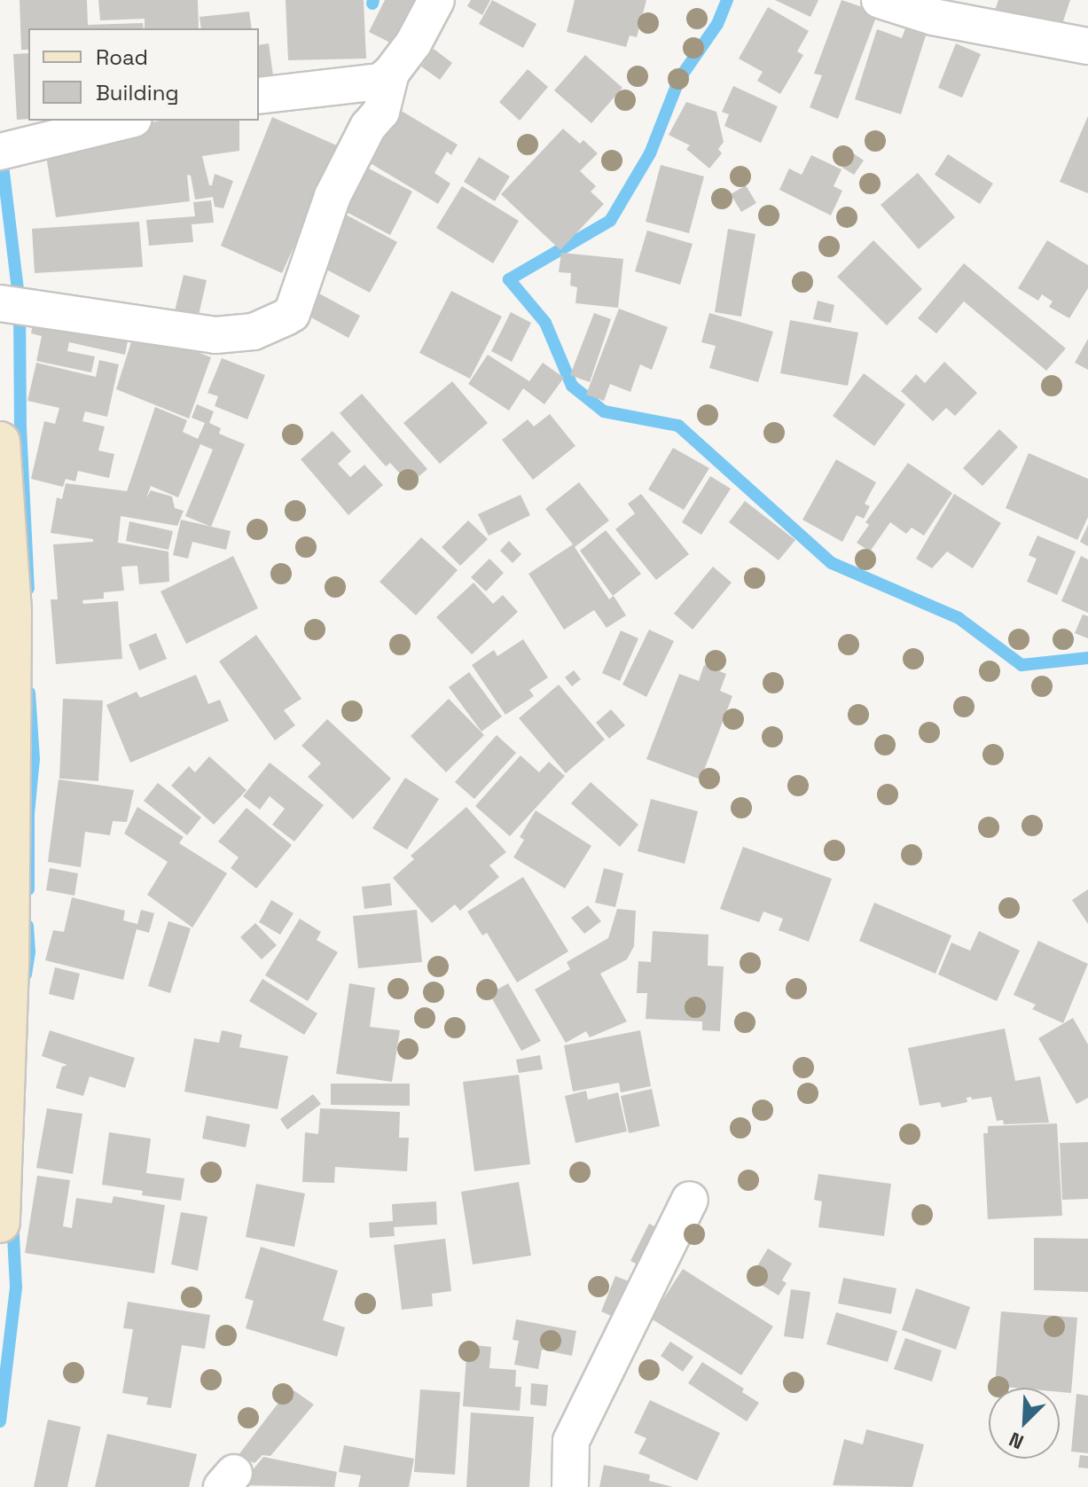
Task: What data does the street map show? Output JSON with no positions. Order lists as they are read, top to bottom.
{
  "legend": ["Road", "Building"],
  "north": "bottom left"
}
